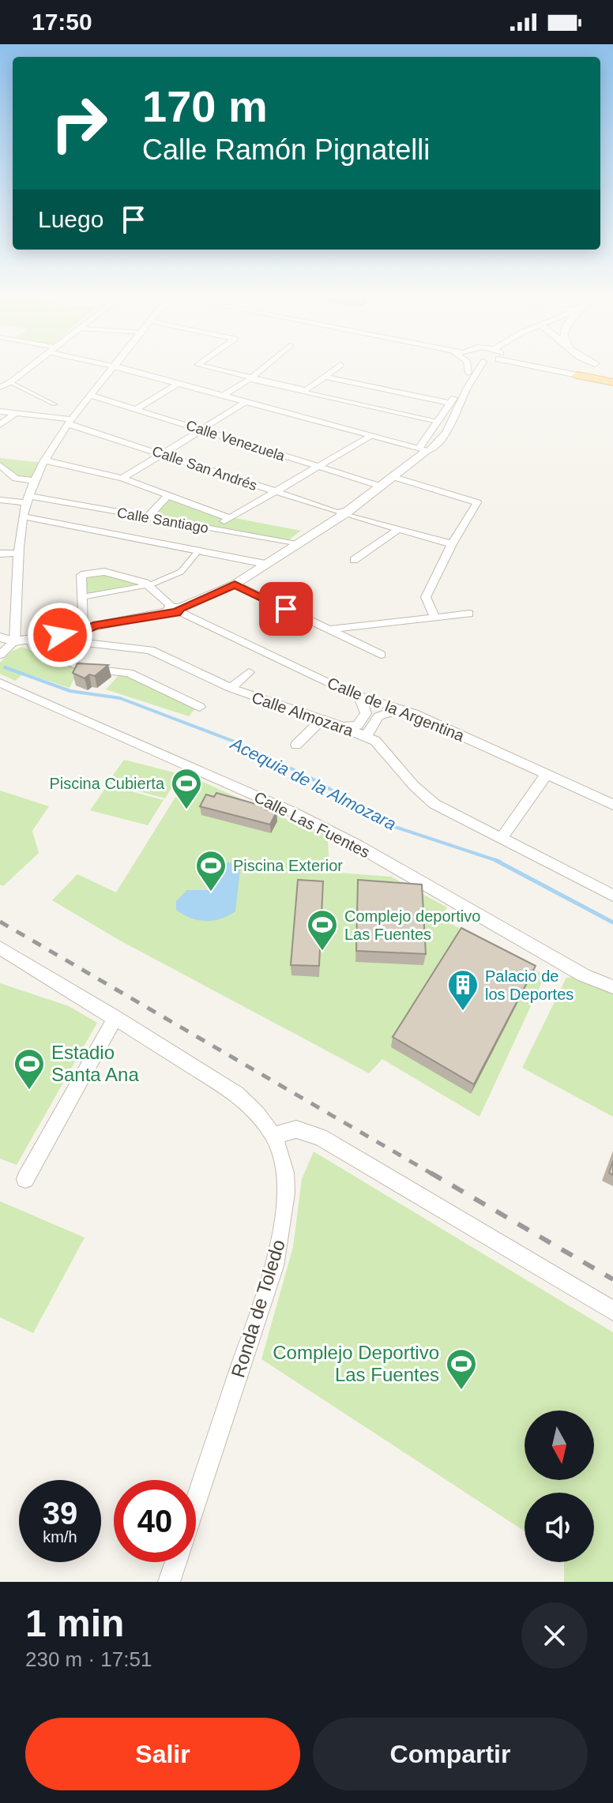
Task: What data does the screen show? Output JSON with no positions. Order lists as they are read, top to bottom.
{
  "streets": {
    "street": [
      "Calle Venezuela",
      "Calle San Andrés",
      "Calle Santiago",
      "Calle de la Argentina",
      "Calle Almozara",
      "Calle Las Fuentes",
      "Ronda de Toledo"
    ]
  },
  "water": ["Acequia de la Almozara"],
  "places": {
    "sports": [
      "Piscina Cubierta",
      "Piscina Exterior",
      "Complejo deportivo Las Fuentes",
      "Estadio Santa Ana",
      "Complejo Deportivo Las Fuentes"
    ],
    "building": ["Palacio de los Deportes"]
  },
  "north": "bottom",
  "page": {
    "status": "17:50",
    "turn": ["170 m", "Calle Ramón Pignatelli"],
    "then": "Luego",
    "speed": "39 km/h",
    "limit": "40",
    "heading": ["1 min", "230 m · 17:51"],
    "buttons": ["Salir", "Compartir"]
  }
}
